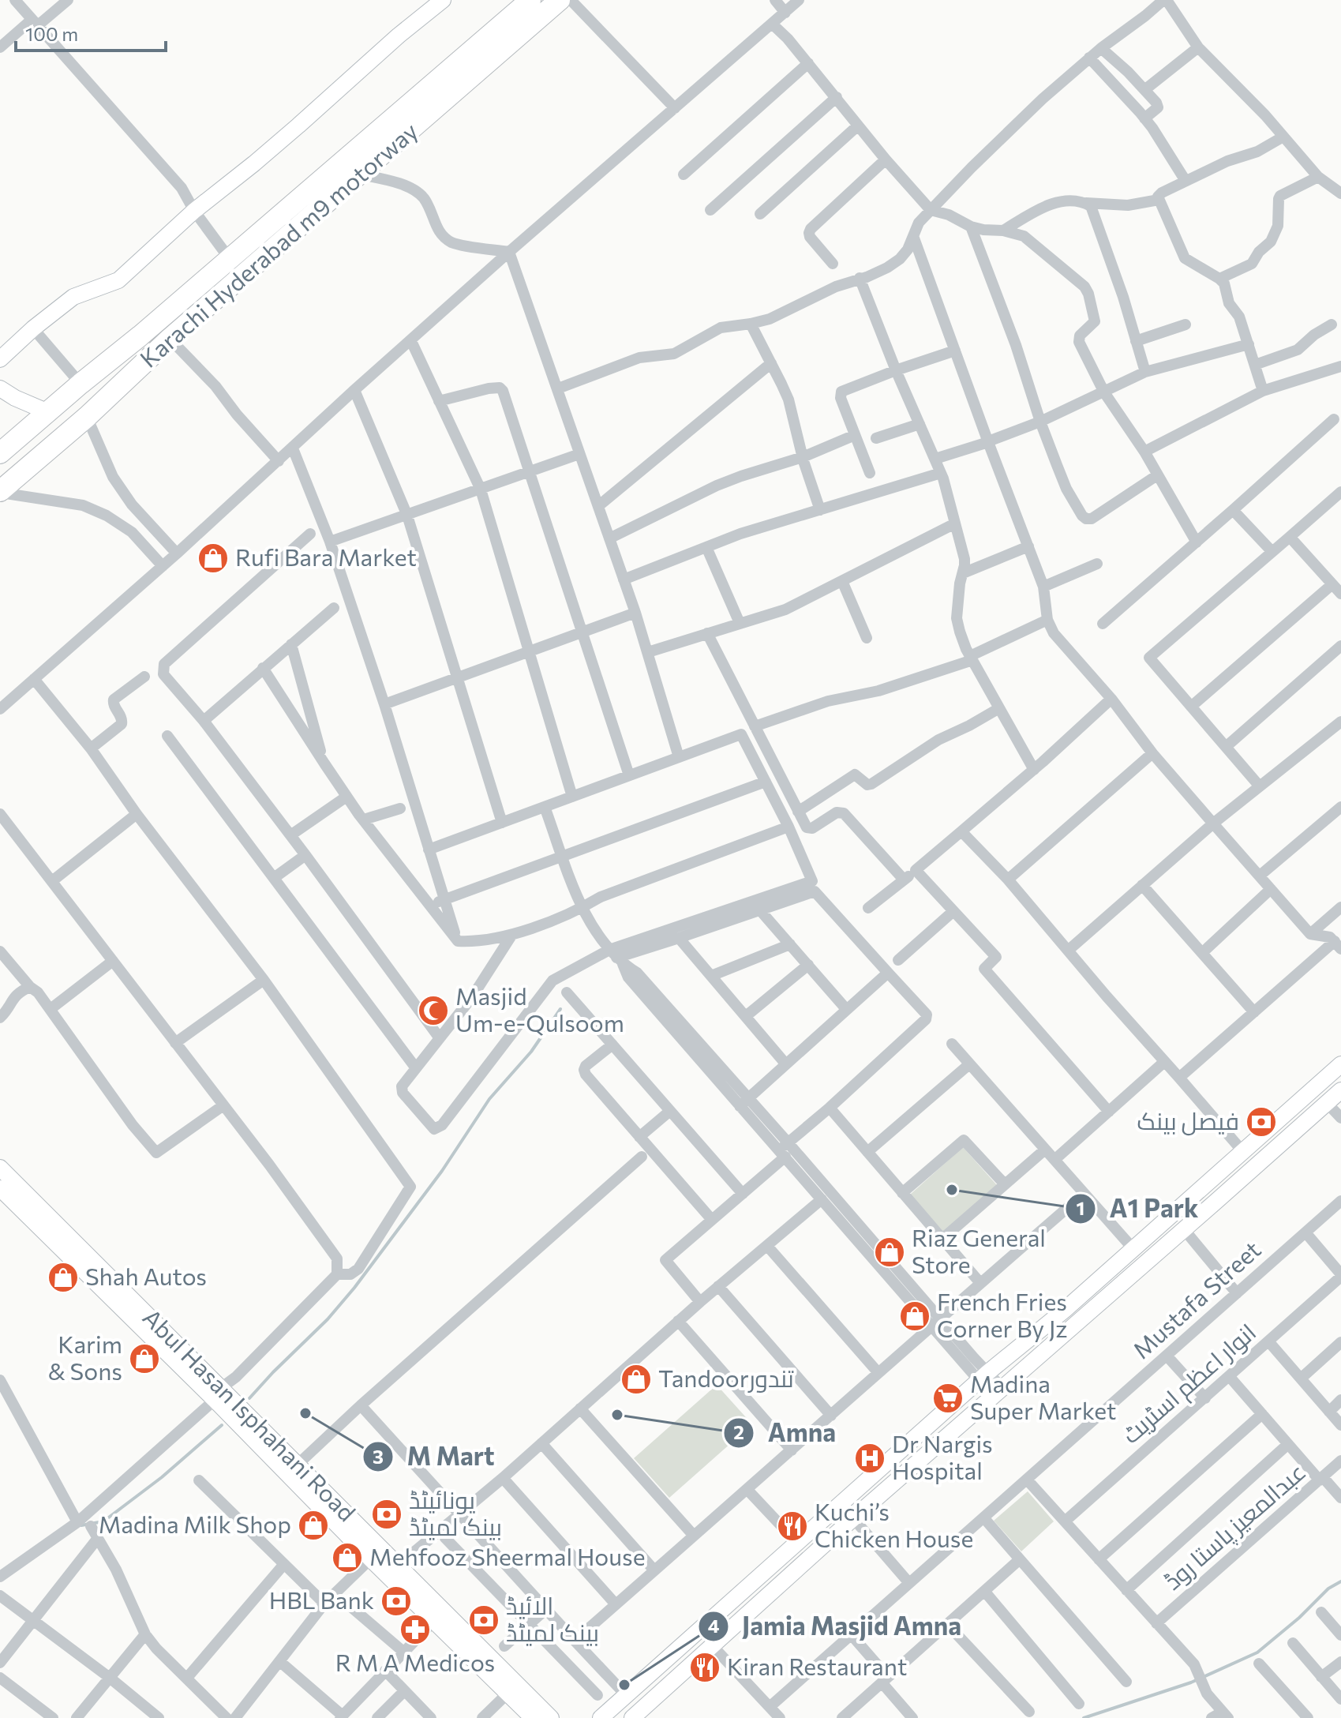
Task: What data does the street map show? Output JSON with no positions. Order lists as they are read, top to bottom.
{
  "streets": {
    "highway": ["Karachi Hyderabad m9 motorway"],
    "street": [
      "Mustafa Street",
      "انوار اعظم اسٹریٹ",
      "Abul Hasan Isphahani Road",
      "عبدالمعیز پاستا روڈ"
    ]
  },
  "places": {
    "shop": [
      "Rufi Bara Market",
      "Riaz General Store",
      "Shah Autos",
      "French Fries Corner By Jz",
      "Karim & Sons",
      "Tandoorتندور",
      "Madina Milk Shop",
      "Mehfooz Sheermal House"
    ],
    "mosque": ["Masjid Um-e-Qulsoom"],
    "bank": [
      "فیصل بینک",
      "یونائیٹڈ بینک لمیٹڈ",
      "HBL Bank",
      "الائیڈ بینک لمیٹڈ"
    ],
    "other": [
      "A1 Park",
      "M Mart",
      "Amna",
      "Jamia Masjid Amna"
    ],
    "supermarket": ["Madina Super Market"],
    "hospital": ["Dr Nargis Hospital"],
    "restaurant": ["Kuchi’s Chicken House", "Kiran Restaurant"],
    "pharmacy": ["R M A Medicos"]
  },
  "scale_bar": "100 m"
}
